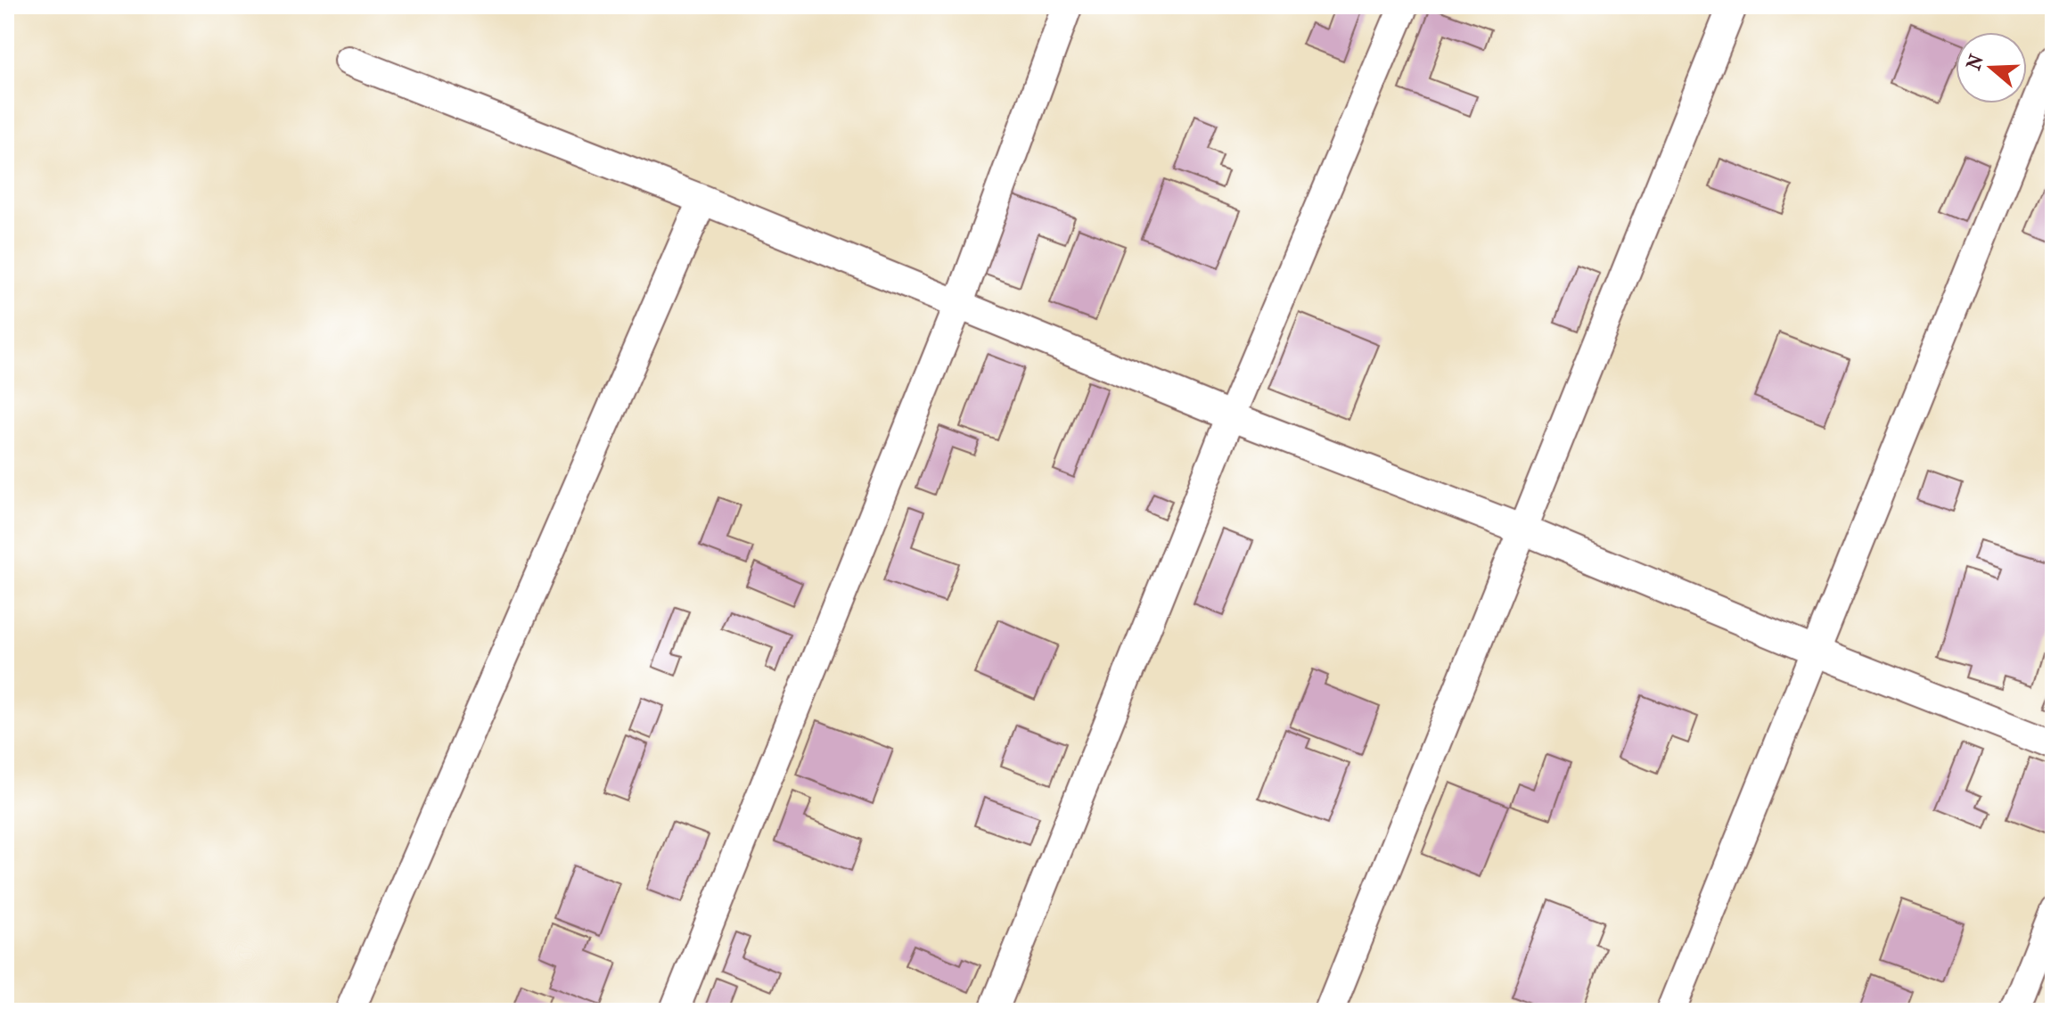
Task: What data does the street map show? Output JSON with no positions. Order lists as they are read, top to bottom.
{
  "north": "left"
}
